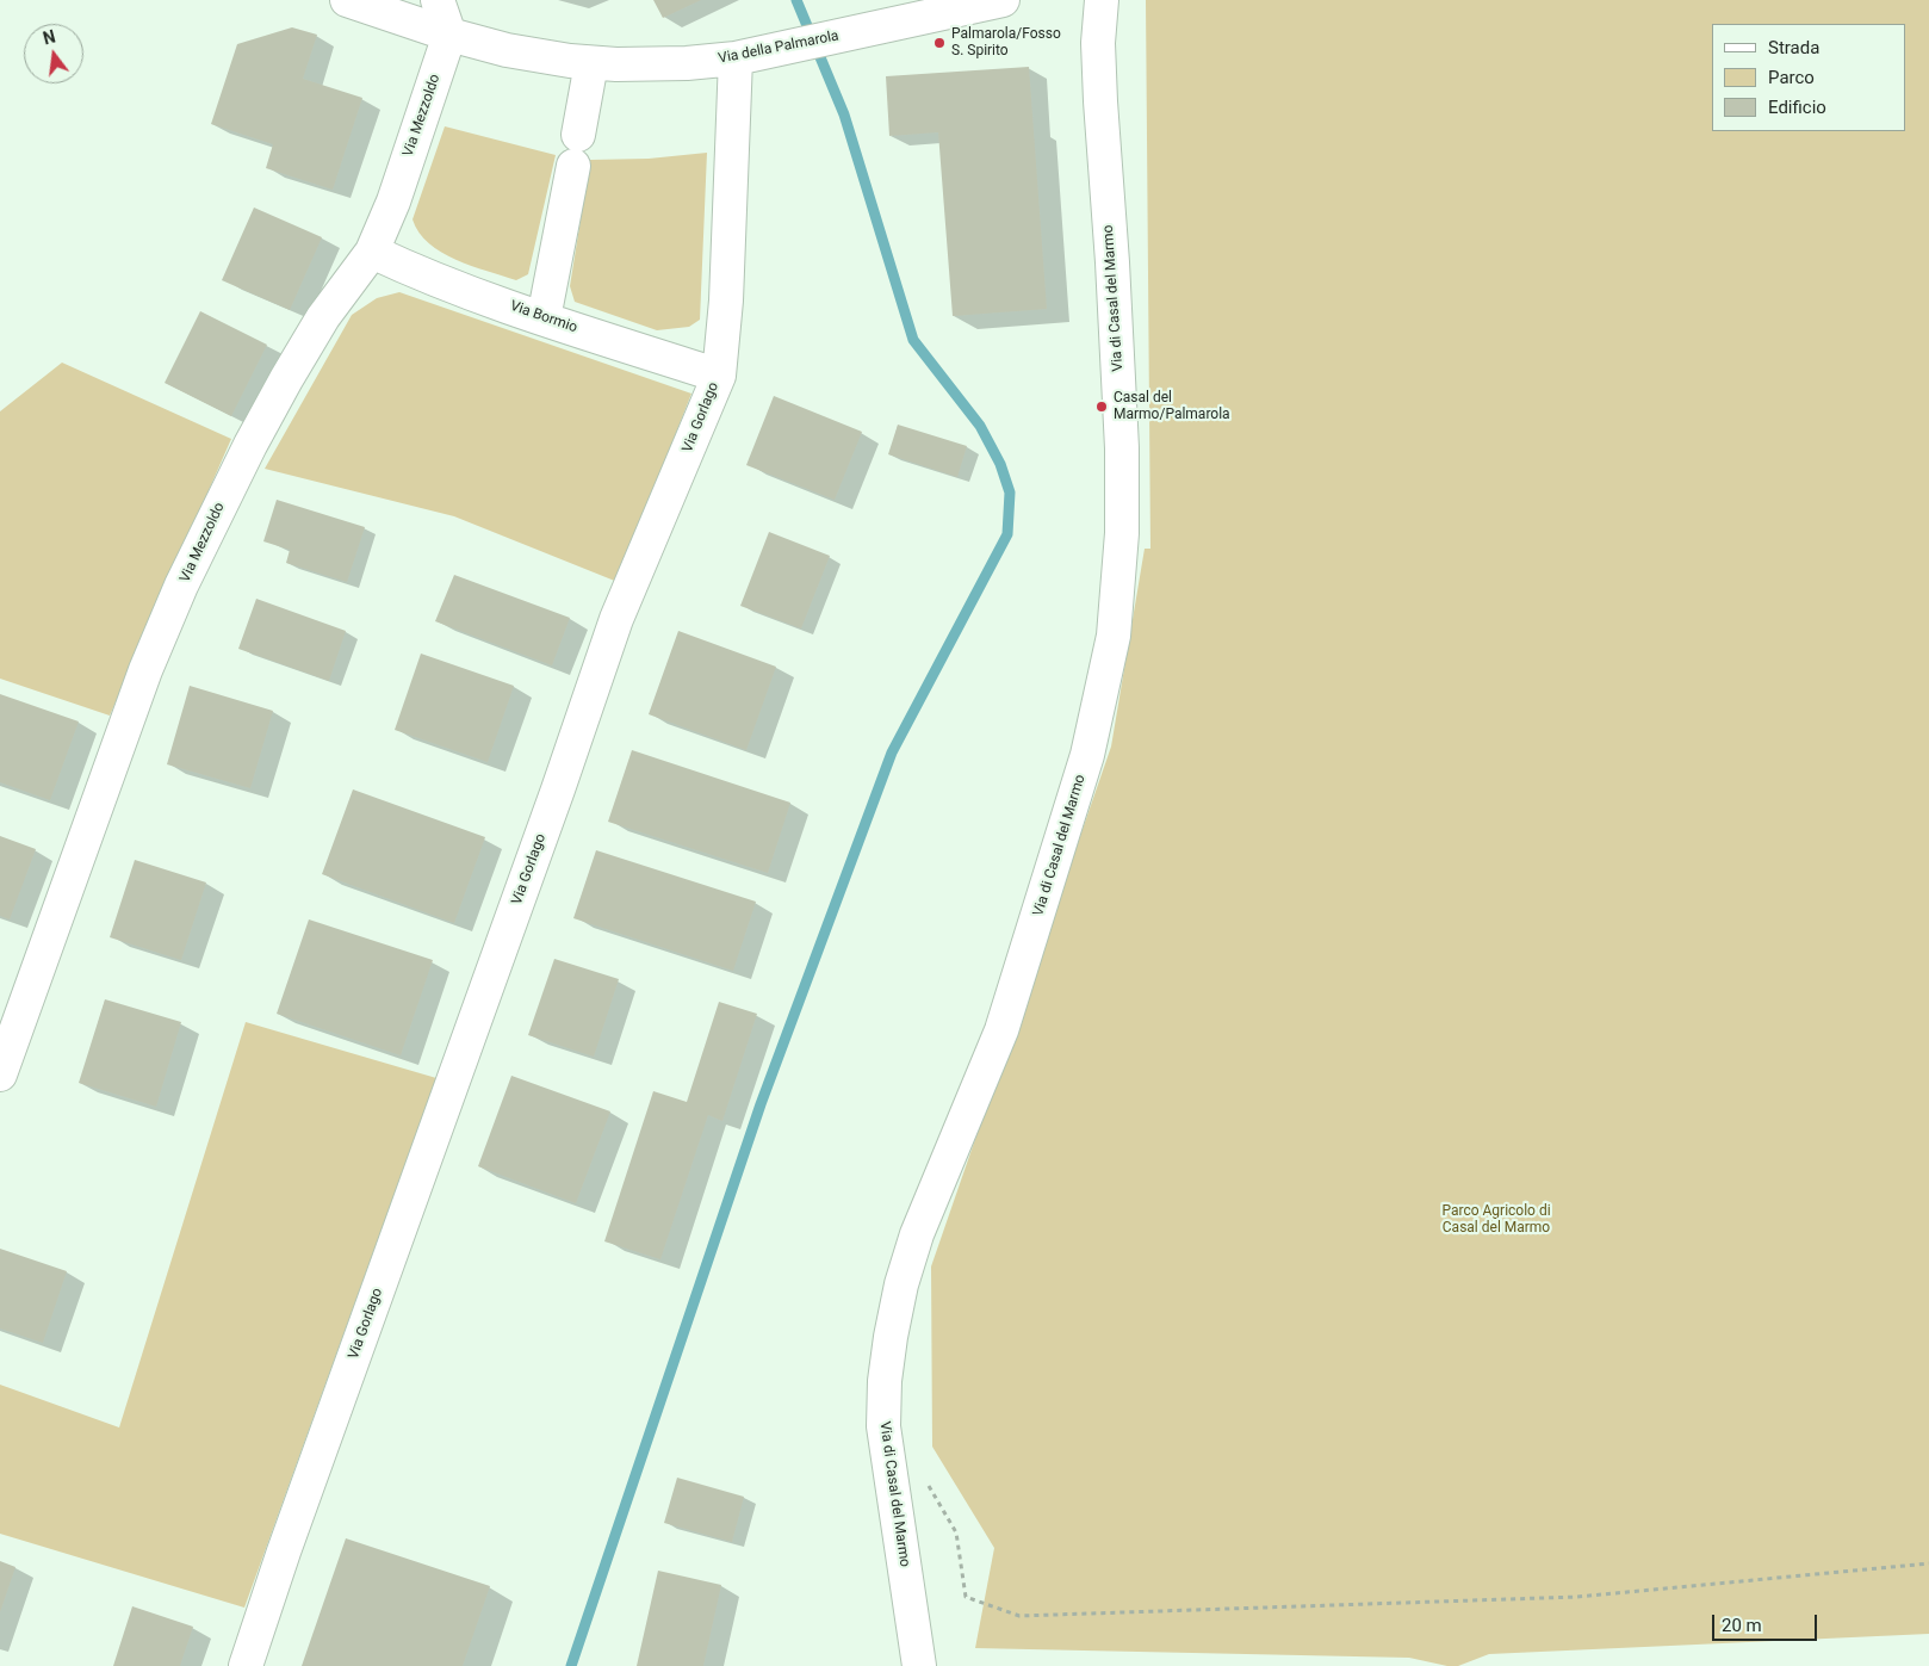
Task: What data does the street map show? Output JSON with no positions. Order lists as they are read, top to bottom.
{
  "streets": {
    "street": [
      "Via della Palmarola",
      "Via Mezzoldo",
      "Via di Casal del Marmo",
      "Via Bormio",
      "Via Gorlago"
    ]
  },
  "crossings": [
    ["Via della Palmarola", "Via Mezzoldo"],
    ["Via della Palmarola", "Via Gorlago"],
    ["Via Mezzoldo", "Via Bormio"],
    ["Via Bormio", "Via Gorlago"]
  ],
  "parks": ["Parco Agricolo di Casal del Marmo"],
  "places": ["Palmarola/Fosso S. Spirito", "Casal del Marmo/Palmarola"],
  "legend": ["Strada", "Parco", "Edificio"],
  "scale_bar": "20 m",
  "north": "top"
}
